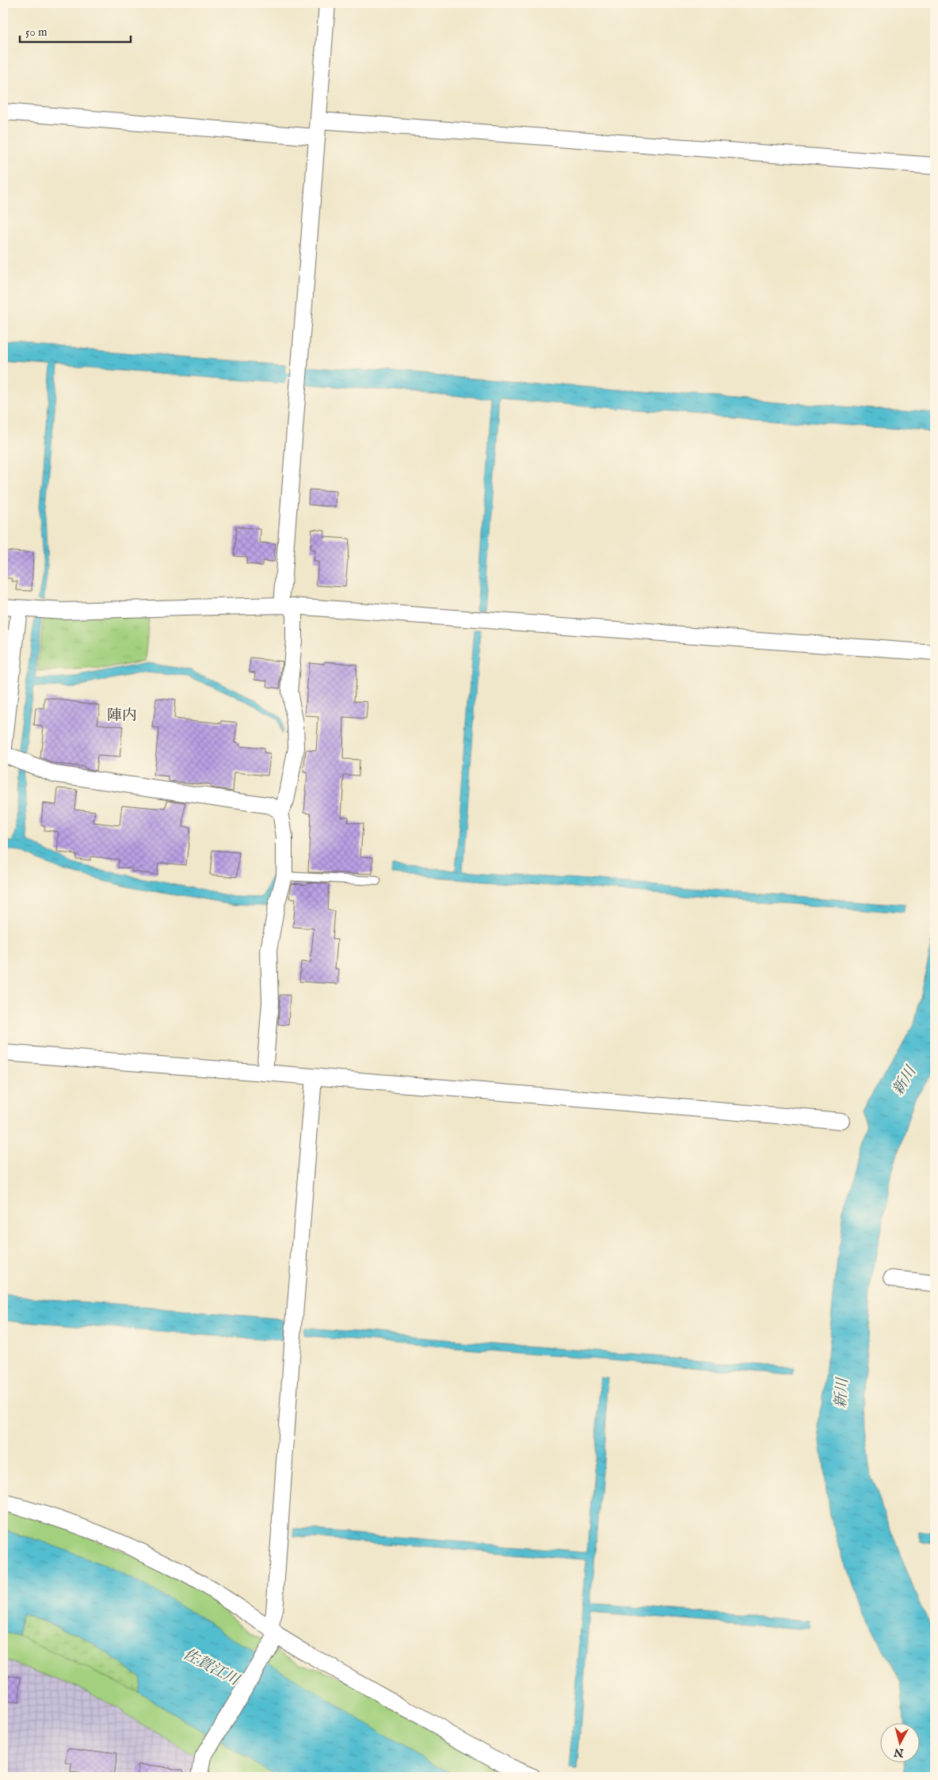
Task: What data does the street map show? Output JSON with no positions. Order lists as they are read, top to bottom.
{
  "districts": ["陣内"],
  "water": ["新川", "佐賀江川"],
  "scale_bar": "50 m",
  "north": "bottom"
}
